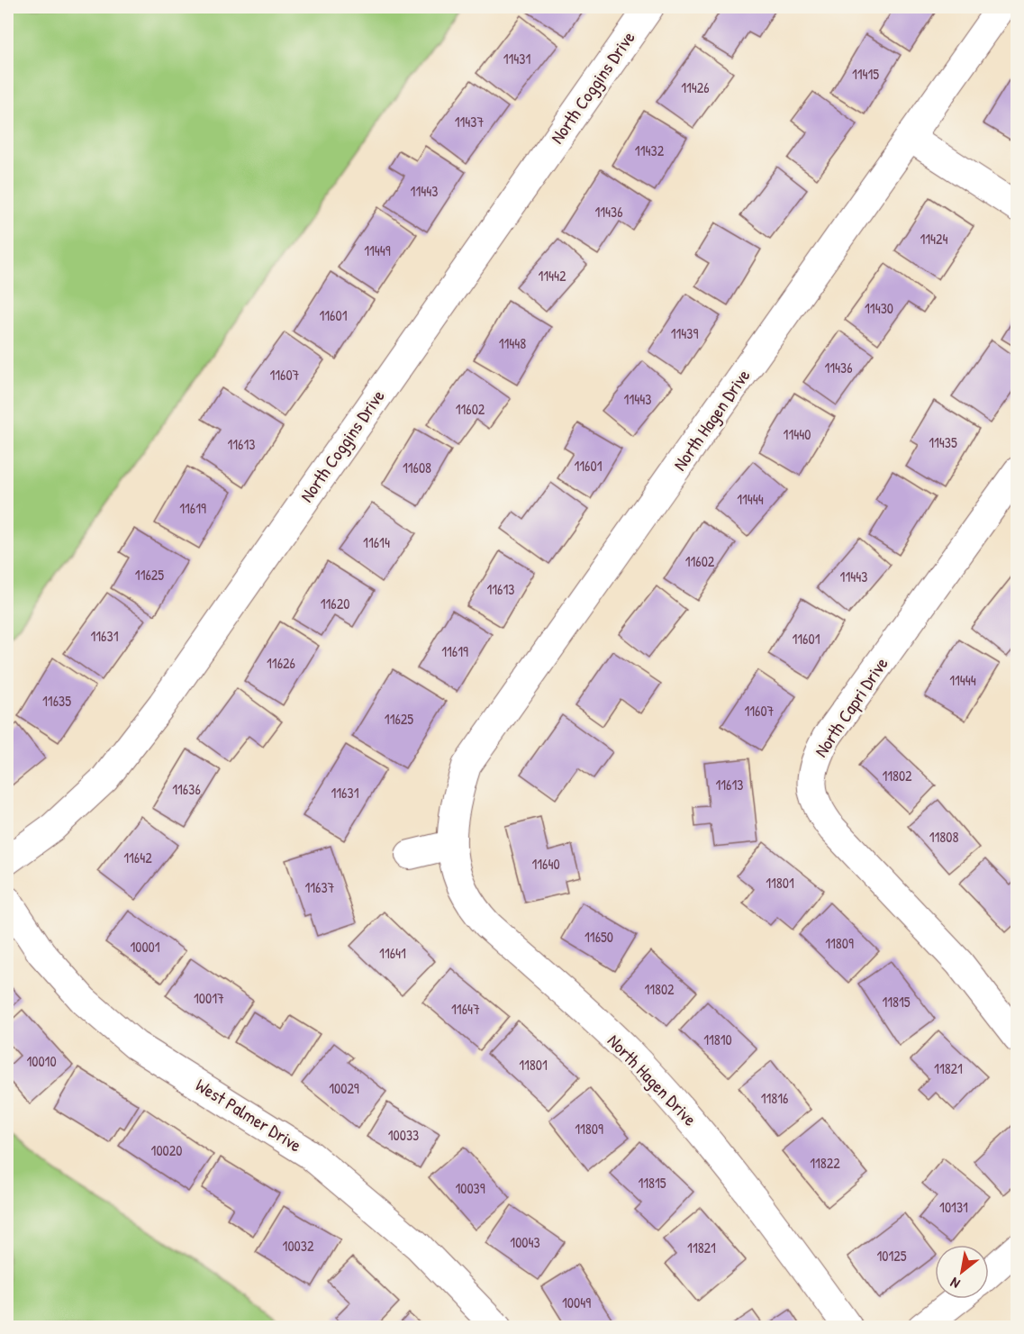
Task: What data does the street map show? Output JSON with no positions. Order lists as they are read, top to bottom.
{
  "streets": {
    "street": [
      "North Coggins Drive",
      "North Hagen Drive",
      "North Capri Drive",
      "West Palmer Drive"
    ]
  },
  "house_numbers": [
    "11431",
    "11415",
    "11426",
    "11437",
    "11432",
    "11443",
    "11436",
    "11424",
    "11449",
    "11442",
    "11430",
    "11601",
    "11439",
    "11448",
    "11436",
    "11607",
    "11443",
    "11602",
    "11440",
    "11435",
    "11613",
    "11601",
    "11608",
    "11444",
    "11619",
    "11614",
    "11602",
    "11625",
    "11443",
    "11613",
    "11620",
    "11631",
    "11601",
    "11619",
    "11626",
    "11444",
    "11635",
    "11607",
    "11625",
    "11802",
    "11613",
    "11636",
    "11631",
    "11808",
    "11642",
    "11640",
    "11801",
    "11637",
    "11650",
    "11809",
    "10001",
    "11641",
    "11802",
    "10017",
    "11815",
    "11647",
    "11810",
    "10010",
    "11801",
    "11821",
    "10029",
    "11816",
    "11809",
    "10033",
    "10020",
    "11822",
    "11815",
    "10039",
    "10131",
    "10043",
    "10032",
    "11821",
    "10125",
    "10049"
  ],
  "north": "bottom left"
}
